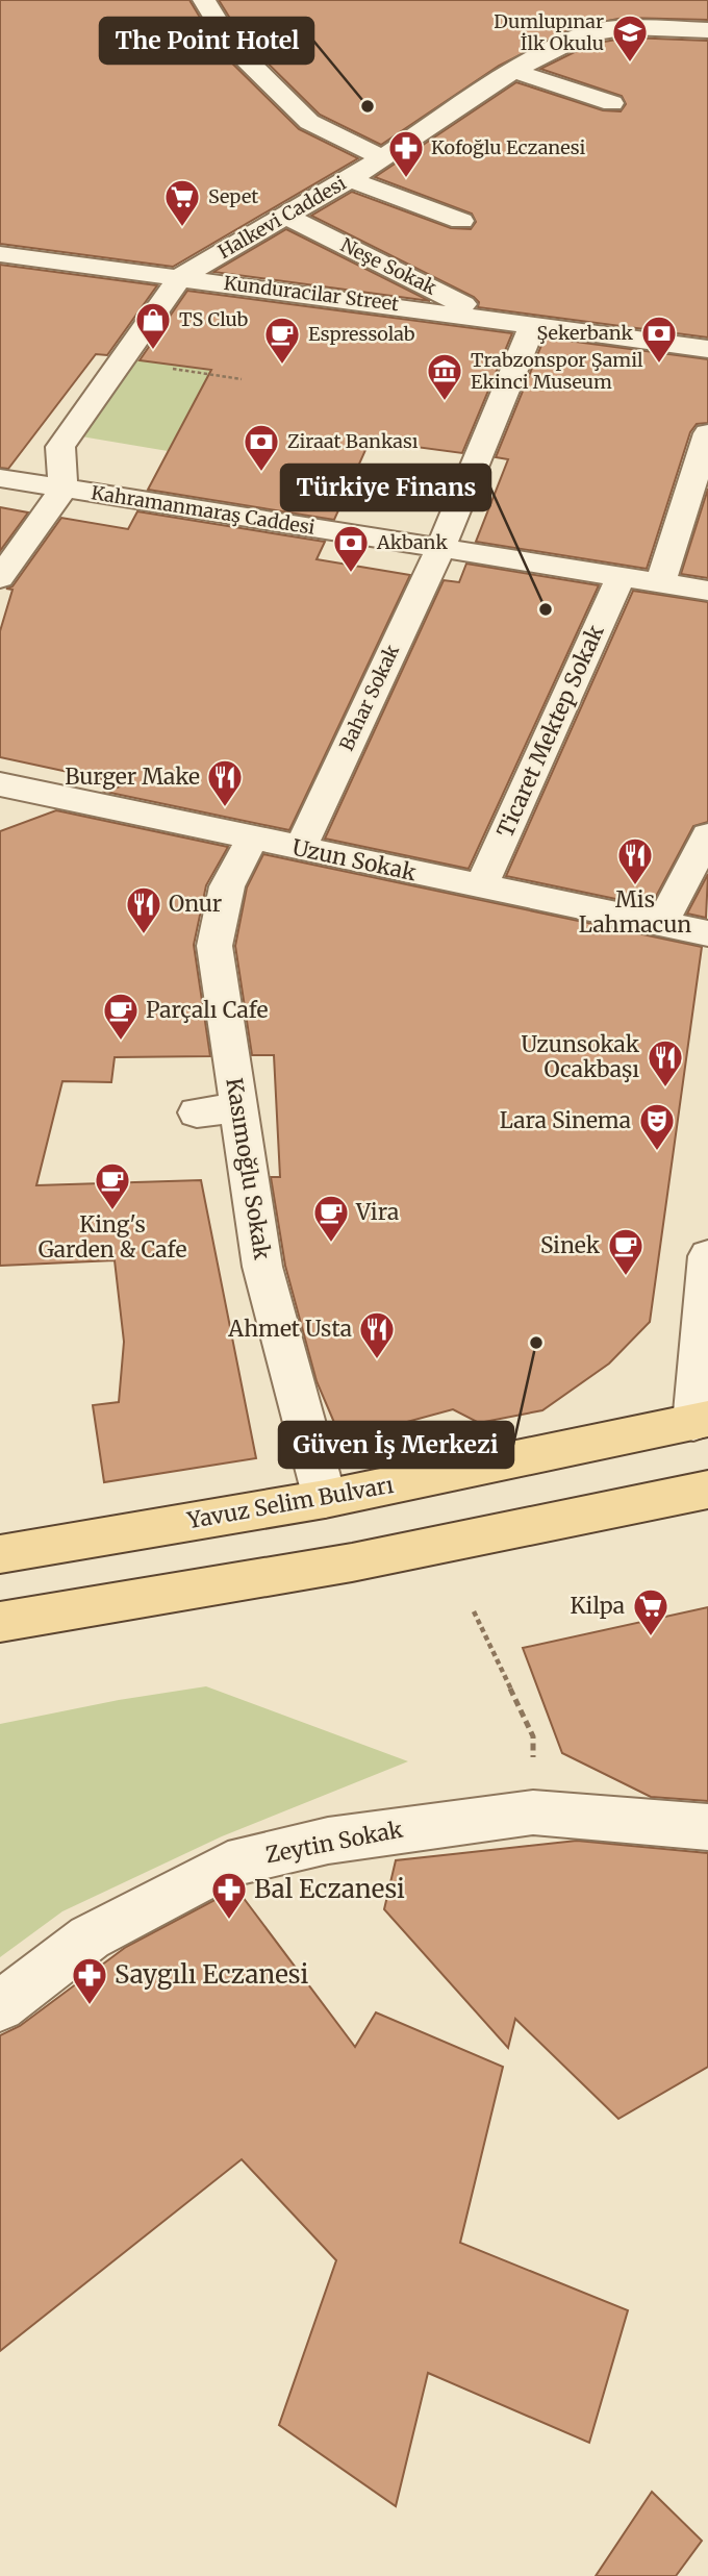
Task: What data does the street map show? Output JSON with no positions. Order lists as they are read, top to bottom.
{
  "streets": {
    "main road": ["Yavuz Selim Bulvarı"],
    "street": [
      "Halkevi Caddesi",
      "Neşe Sokak",
      "Kunduracilar Street",
      "Kahramanmaraş Caddesi",
      "Bahar Sokak",
      "Ticaret Mektep Sokak",
      "Uzun Sokak",
      "Kasımoğlu Sokak",
      "Zeytin Sokak"
    ]
  },
  "crossings": [
    ["Halkevi Caddesi", "Neşe Sokak"],
    ["Halkevi Caddesi", "Kunduracilar Street"],
    ["Halkevi Caddesi", "Kahramanmaraş Caddesi"],
    ["Neşe Sokak", "Kunduracilar Street"],
    ["Kunduracilar Street", "Bahar Sokak"],
    ["Kahramanmaraş Caddesi", "Bahar Sokak"],
    ["Kahramanmaraş Caddesi", "Ticaret Mektep Sokak"],
    ["Bahar Sokak", "Uzun Sokak"],
    ["Ticaret Mektep Sokak", "Uzun Sokak"],
    ["Uzun Sokak", "Kasımoğlu Sokak"],
    ["Kasımoğlu Sokak", "Yavuz Selim Bulvarı"]
  ],
  "places": {
    "school or university": ["Dumlupınar İlk Okulu"],
    "other": ["The Point Hotel", "Türkiye Finans", "Güven İş Merkezi"],
    "pharmacy": ["Kofoğlu Eczanesi", "Bal Eczanesi", "Saygılı Eczanesi"],
    "supermarket": ["Sepet", "Kilpa"],
    "shop": ["TS Club"],
    "bank": ["Şekerbank", "Ziraat Bankası", "Akbank"],
    "cafe": [
      "Espressolab",
      "Parçalı Cafe",
      "King's Garden & Cafe",
      "Vira",
      "Sinek"
    ],
    "museum": ["Trabzonspor Şamil Ekinci Museum"],
    "restaurant": [
      "Burger Make",
      "Mis Lahmacun",
      "Onur",
      "Uzunsokak Ocakbaşı",
      "Ahmet Usta"
    ],
    "theatre": ["Lara Sinema"]
  }
}
